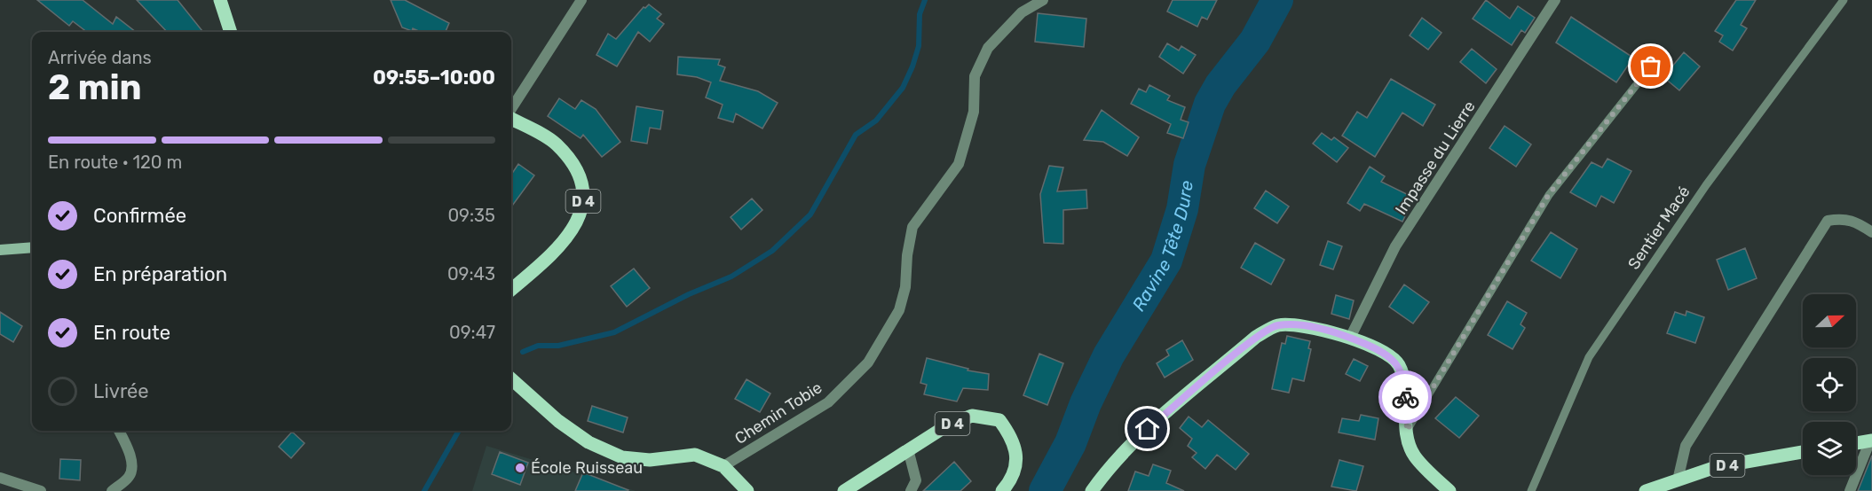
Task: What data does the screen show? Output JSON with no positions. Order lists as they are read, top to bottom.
{
  "streets": {
    "main road": ["D 4"],
    "street": ["Impasse du Lierre", "Chemin Tobie"],
    "lane": ["Sentier Macé"]
  },
  "water": ["Ravine Tête Dure"],
  "places": ["École Ruisseau"],
  "north": "right",
  "page": {
    "heading": ["2 min", "Arrivée dans", "09:55–10:00"],
    "bar": "En route · 120 m",
    "list": [
      ["Confirmée", "09:35"],
      ["En préparation", "09:43"],
      ["En route", "09:47"],
      "Livrée"
    ]
  }
}
